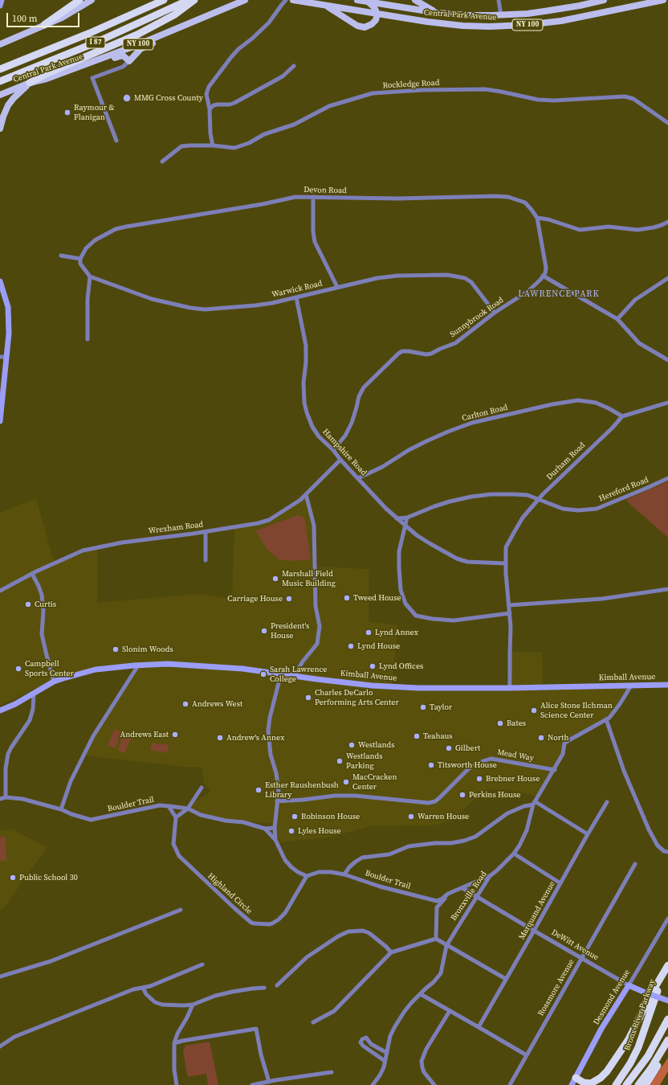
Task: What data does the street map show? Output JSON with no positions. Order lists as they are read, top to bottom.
{
  "streets": {
    "highway": ["I 87", "Bronx River Parkway"],
    "main road": ["Central Park Avenue", "NY 100"],
    "street": [
      "Rockledge Road",
      "Devon Road",
      "Warwick Road",
      "Sunnybrook Road",
      "Carlton Road",
      "Hampshire Road",
      "Durham Road",
      "Hereford Road",
      "Wrexham Road",
      "Kimball Avenue",
      "Mead Way",
      "Boulder Trail",
      "Highland Circle",
      "Bronxville Road",
      "Marquand Avenue",
      "DeWitt Avenue",
      "Rossmore Avenue",
      "Desmond Avenue"
    ]
  },
  "crossings": [
    ["Devon Road", "Sunnybrook Road"],
    ["Warwick Road", "Sunnybrook Road"],
    ["Warwick Road", "Hampshire Road"],
    ["Sunnybrook Road", "Hampshire Road"],
    ["Carlton Road", "Hampshire Road"],
    ["Carlton Road", "Durham Road"],
    ["Hampshire Road", "Durham Road"],
    ["Hampshire Road", "Hereford Road"],
    ["Hampshire Road", "Wrexham Road"],
    ["Durham Road", "Hereford Road"],
    ["Kimball Avenue", "Bronxville Road"],
    ["Mead Way", "Bronxville Road"],
    ["Boulder Trail", "Highland Circle"],
    ["Boulder Trail", "Bronxville Road"],
    ["Boulder Trail", "DeWitt Avenue"],
    ["Bronxville Road", "DeWitt Avenue"],
    ["Marquand Avenue", "DeWitt Avenue"],
    ["DeWitt Avenue", "Rossmore Avenue"],
    ["DeWitt Avenue", "Desmond Avenue"]
  ],
  "districts": ["LAWRENCE PARK"],
  "places": [
    "MMG Cross County",
    "Raymour & Flanigan",
    "Marshall Field Music Building",
    "Tweed House",
    "Carriage House",
    "Curtis",
    "President's House",
    "Lynd Annex",
    "Lynd House",
    "Slonim Woods",
    "Lynd Offices",
    "Campbell Sports Center",
    "Sarah Lawrence College",
    "Charles DeCarlo Performing Arts Center",
    "Andrews West",
    "Taylor",
    "Alice Stone Ilchman Science Center",
    "Bates",
    "Andrews East",
    "Teahaus",
    "Andrew's Annex",
    "North",
    "Westlands",
    "Gilbert",
    "Westlands Parking",
    "Titsworth House",
    "Brebner House",
    "MacCracken Center",
    "Esther Raushenbush Library",
    "Perkins House",
    "Robinson House",
    "Warren House",
    "Lyles House",
    "Public School 30"
  ],
  "scale_bar": "100 m"
}
